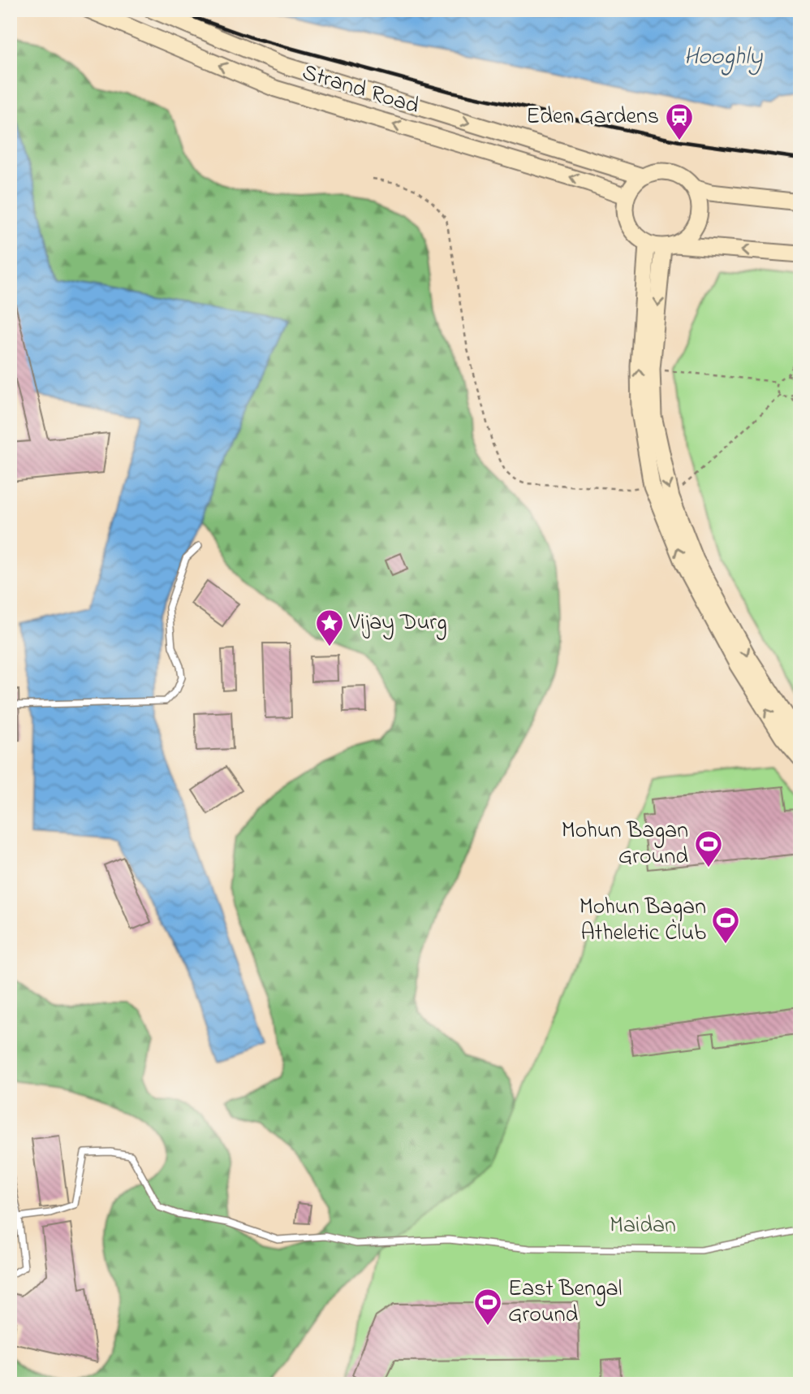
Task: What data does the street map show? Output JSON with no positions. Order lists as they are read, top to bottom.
{
  "streets": {
    "main road": ["Strand Road"]
  },
  "water": ["Hooghly"],
  "parks": ["Maidan"],
  "places": {
    "station": ["Eden Gardens"],
    "place": ["Vijay Durg"],
    "sports": ["Mohun Bagan Ground", "Mohun Bagan Atheletic Club", "East Bengal Ground"]
  }
}
